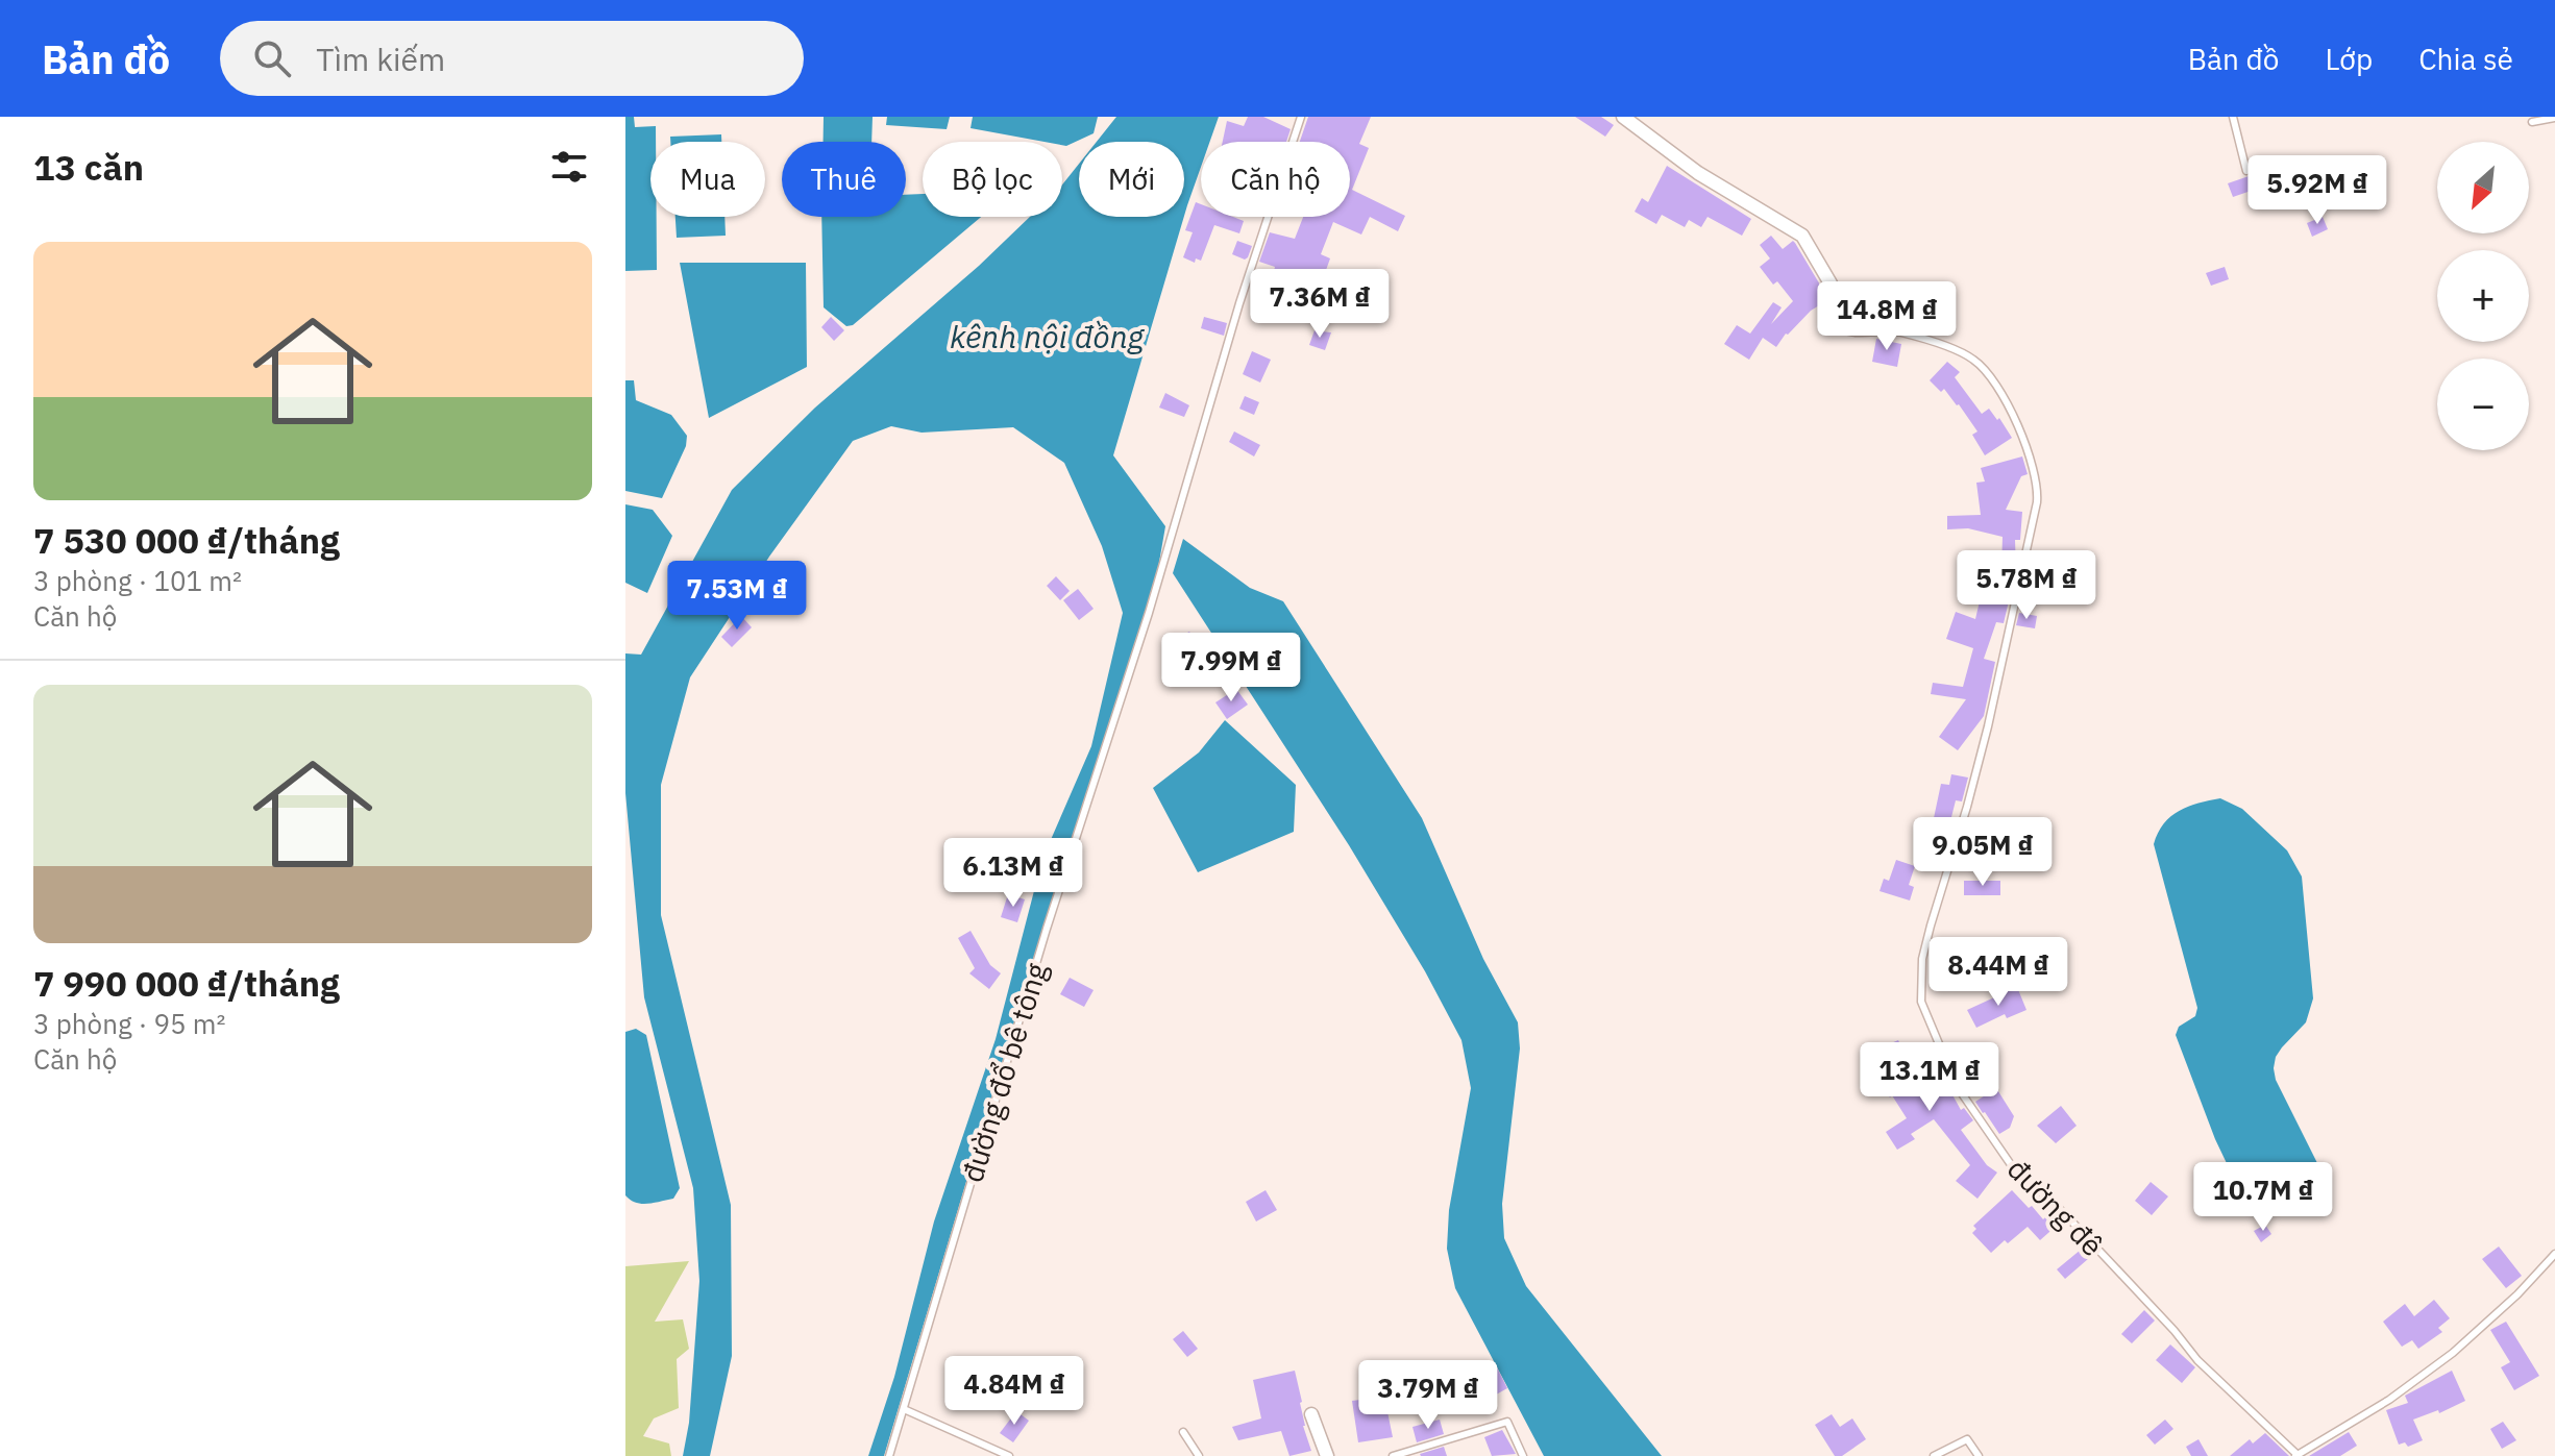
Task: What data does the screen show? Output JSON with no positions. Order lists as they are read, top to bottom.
{
  "streets": {
    "lane": ["đường đổ bê tông", "đường đê"]
  },
  "water": ["kênh nội đồng"],
  "north": "bottom left",
  "page": {
    "header": "Bản đồ",
    "search": "Tìm kiếm",
    "nav": ["Bản đồ", "Lớp", "Chia sẻ"],
    "heading": "13 căn",
    "map_buttons": ["+", "−"],
    "chip": [
      "Mua",
      "Thuê",
      "Bộ lọc",
      "Mới",
      "Căn hộ"
    ],
    "price": [
      "5.92M ₫",
      "7.36M ₫",
      "14.8M ₫",
      "5.78M ₫",
      "7.53M ₫",
      "7.99M ₫",
      "9.05M ₫",
      "6.13M ₫",
      "8.44M ₫",
      "13.1M ₫",
      "10.7M ₫",
      "4.84M ₫",
      "3.79M ₫"
    ],
    "list": [
      {
        "name": "7 530 000 ₫/tháng",
        "note": "3 phòng · 101 m² · Căn hộ"
      },
      {
        "name": "7 990 000 ₫/tháng",
        "note": "3 phòng · 95 m² · Căn hộ"
      }
    ]
  }
}
